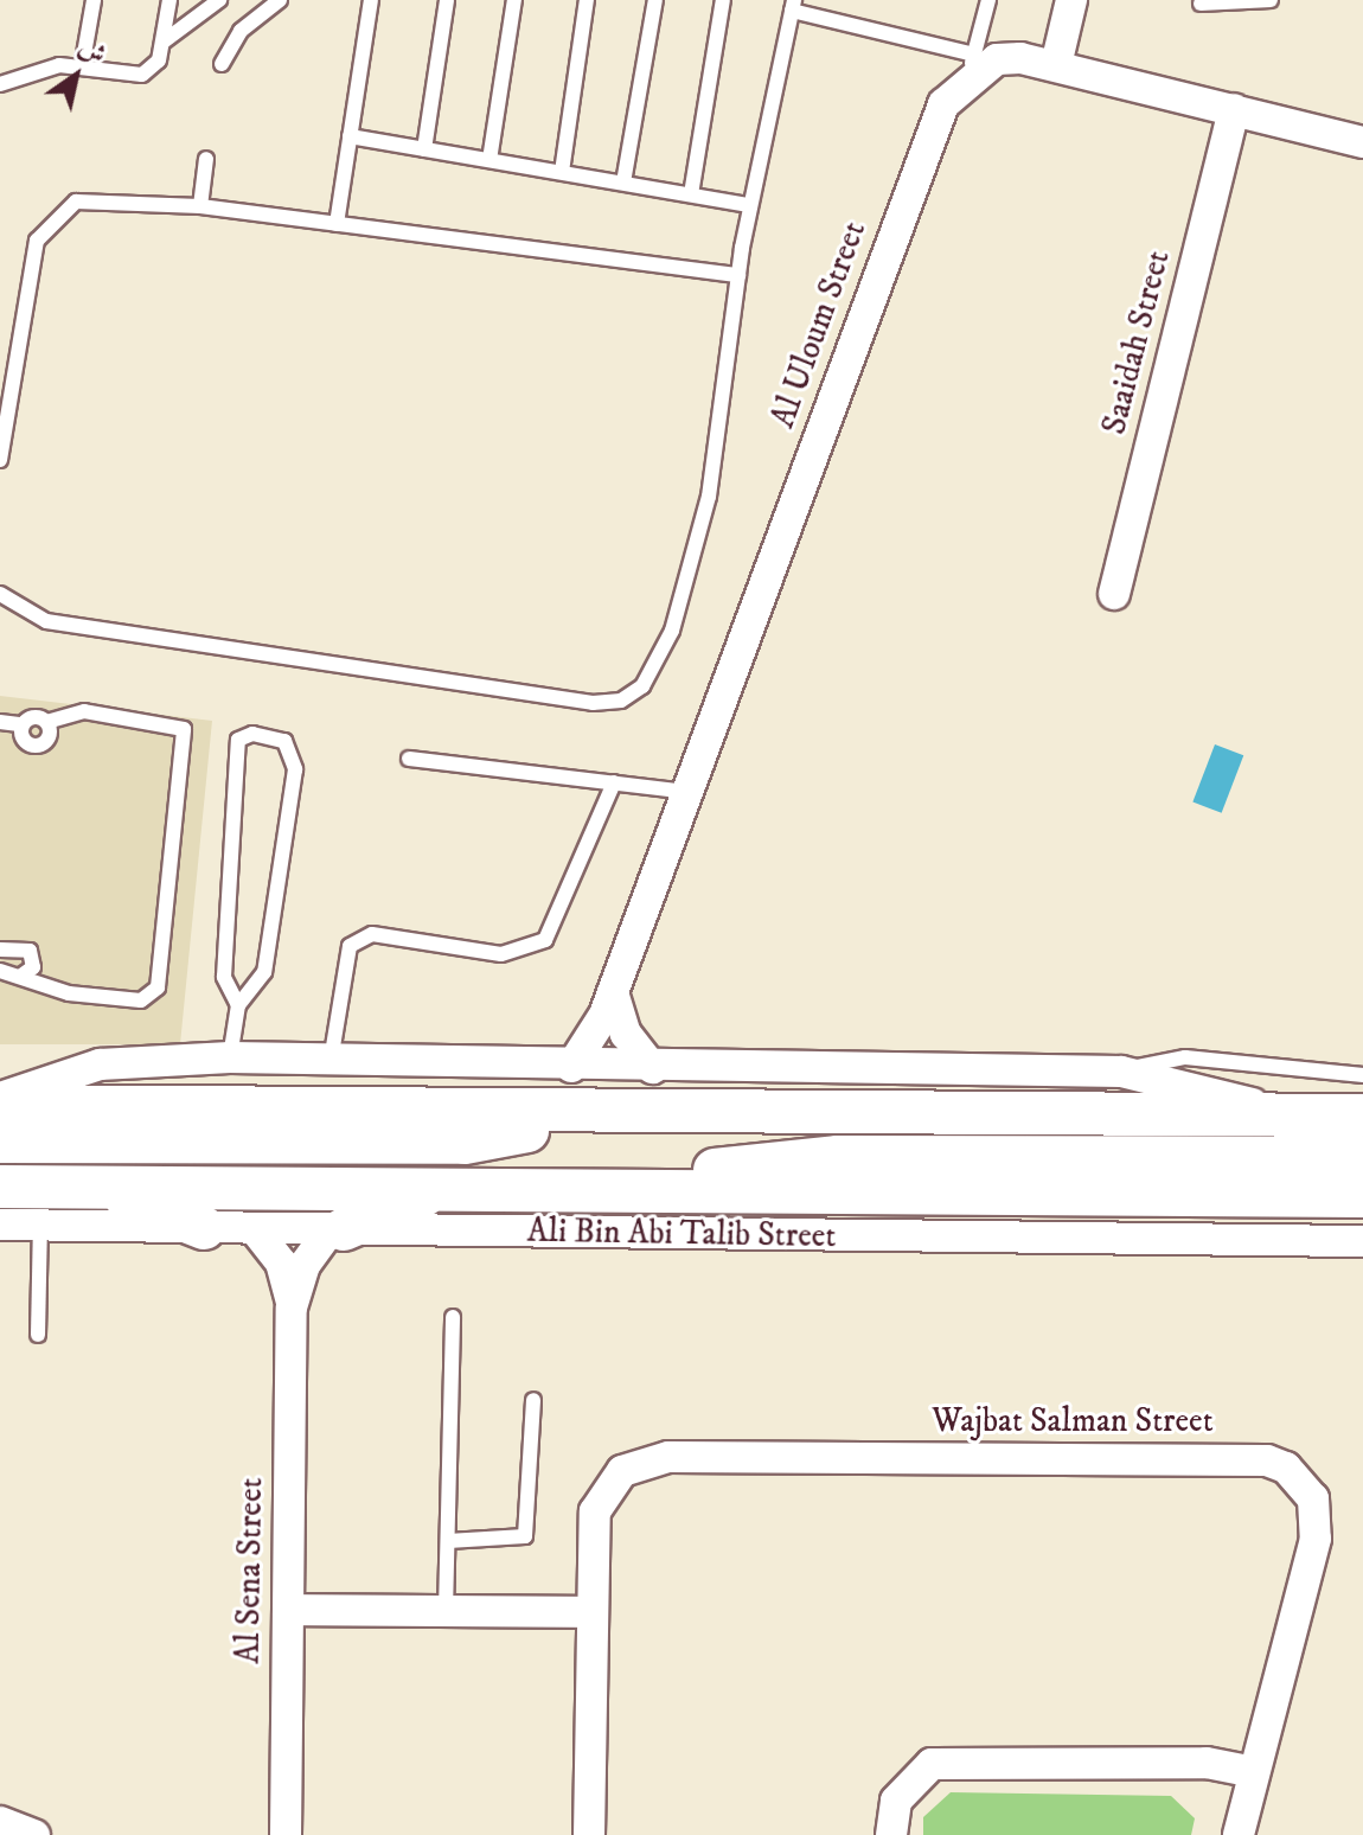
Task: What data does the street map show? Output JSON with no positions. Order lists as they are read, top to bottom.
{
  "streets": {
    "main road": ["Ali Bin Abi Talib Street"],
    "street": [
      "Al Uloum Street",
      "Saaidah Street",
      "Wajbat Salman Street",
      "Al Sena Street"
    ]
  },
  "crossings": [
    ["Ali Bin Abi Talib Street", "Al Sena Street"]
  ],
  "north": "top right"
}
